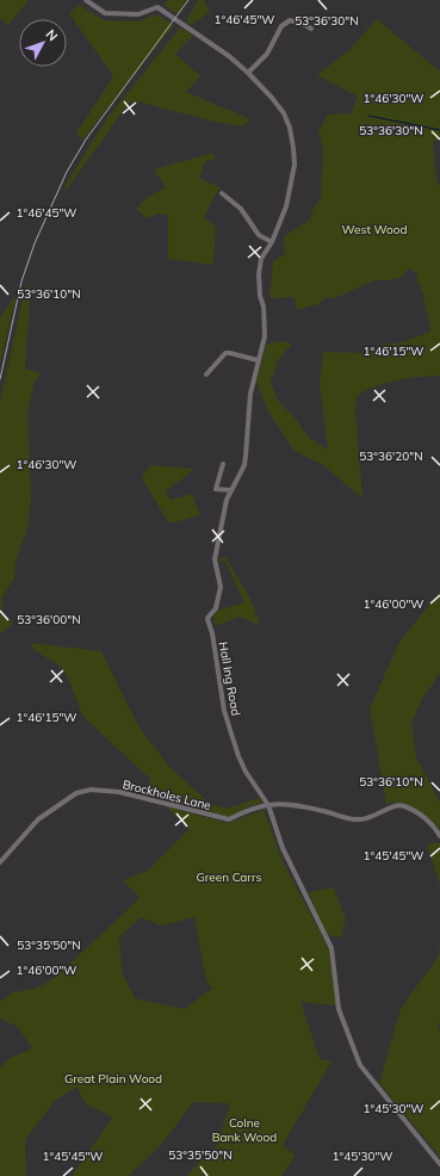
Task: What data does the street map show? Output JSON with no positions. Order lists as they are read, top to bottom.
{
  "streets": {
    "street": ["Hall Ing Road", "Brockholes Lane"]
  },
  "crossings": [
    ["Hall Ing Road", "Brockholes Lane"]
  ],
  "parks": [
    "West Wood",
    "Green Carrs",
    "Great Plain Wood",
    "Colne Bank Wood"
  ],
  "north": "top right",
  "coordinates": [
    "1°46'45\"W",
    "53°36'30\"N",
    "1°46'30\"W",
    "53°36'10\"N",
    "1°46'15\"W",
    "53°36'20\"N",
    "1°46'00\"W",
    "53°36'00\"N",
    "1°45'45\"W",
    "53°35'50\"N",
    "1°45'30\"W"
  ]
}
